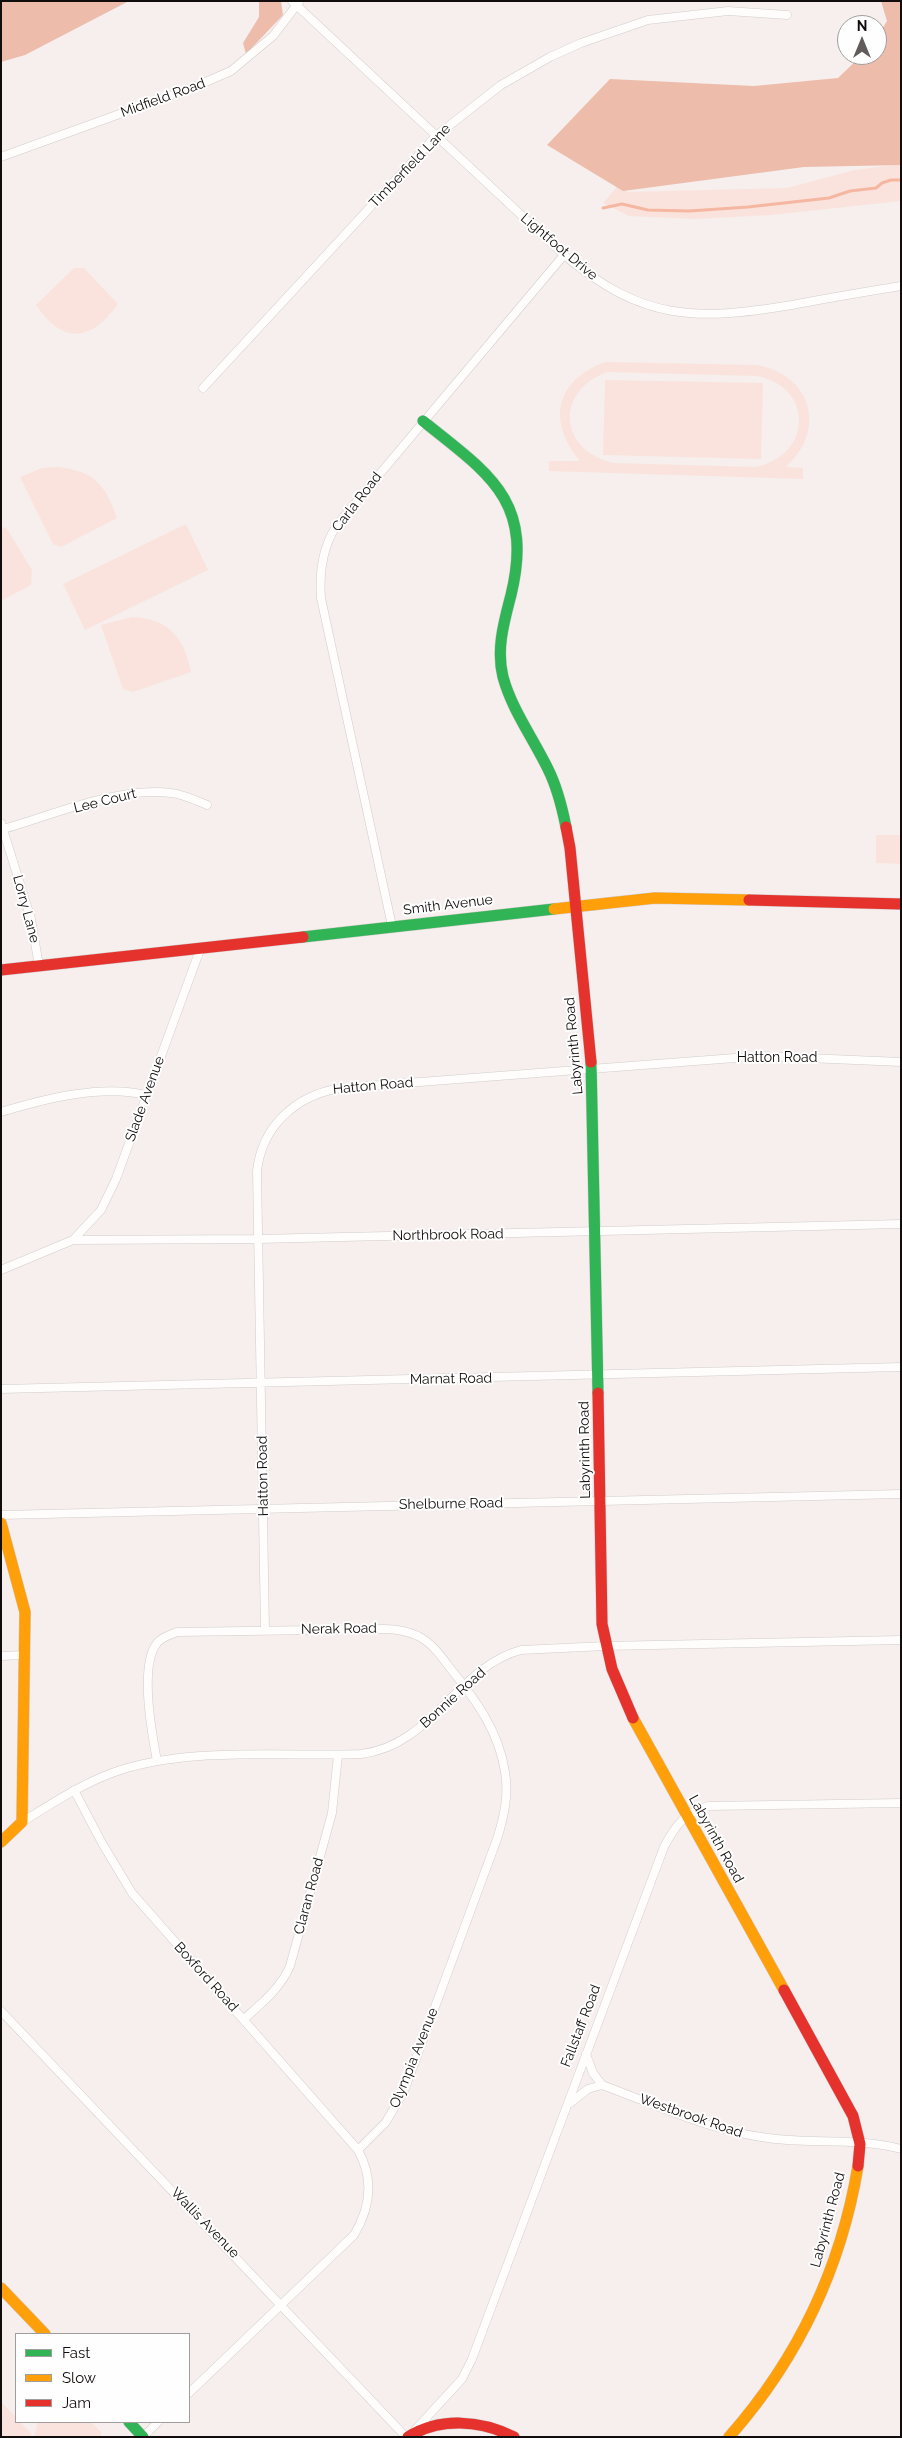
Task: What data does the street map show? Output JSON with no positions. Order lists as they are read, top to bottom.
{
  "streets": {
    "street": [
      "Midfield Road",
      "Timberfield Lane",
      "Lightfoot Drive",
      "Carla Road",
      "Lee Court",
      "Smith Avenue",
      "Lorry Lane",
      "Labyrinth Road",
      "Hatton Road",
      "Slade Avenue",
      "Northbrook Road",
      "Marnat Road",
      "Shelburne Road",
      "Nerak Road",
      "Bonnie Road",
      "Claran Road",
      "Boxford Road",
      "Fallstaff Road",
      "Olympia Avenue",
      "Westbrook Road",
      "Wallis Avenue"
    ]
  },
  "crossings": [
    ["Midfield Road", "Lightfoot Drive"],
    ["Timberfield Lane", "Lightfoot Drive"],
    ["Lightfoot Drive", "Carla Road"],
    ["Carla Road", "Smith Avenue"],
    ["Carla Road", "Labyrinth Road"],
    ["Lee Court", "Lorry Lane"],
    ["Smith Avenue", "Lorry Lane"],
    ["Smith Avenue", "Labyrinth Road"],
    ["Smith Avenue", "Slade Avenue"],
    ["Labyrinth Road", "Hatton Road"],
    ["Labyrinth Road", "Northbrook Road"],
    ["Labyrinth Road", "Marnat Road"],
    ["Labyrinth Road", "Shelburne Road"],
    ["Labyrinth Road", "Bonnie Road"],
    ["Labyrinth Road", "Fallstaff Road"],
    ["Labyrinth Road", "Westbrook Road"],
    ["Hatton Road", "Northbrook Road"],
    ["Hatton Road", "Marnat Road"],
    ["Hatton Road", "Shelburne Road"],
    ["Hatton Road", "Nerak Road"],
    ["Slade Avenue", "Northbrook Road"],
    ["Nerak Road", "Bonnie Road"],
    ["Nerak Road", "Olympia Avenue"],
    ["Bonnie Road", "Claran Road"],
    ["Bonnie Road", "Boxford Road"],
    ["Bonnie Road", "Olympia Avenue"],
    ["Claran Road", "Boxford Road"],
    ["Boxford Road", "Olympia Avenue"],
    ["Fallstaff Road", "Wallis Avenue"]
  ],
  "legend": ["Fast", "Slow", "Jam"],
  "north": "top"
}
